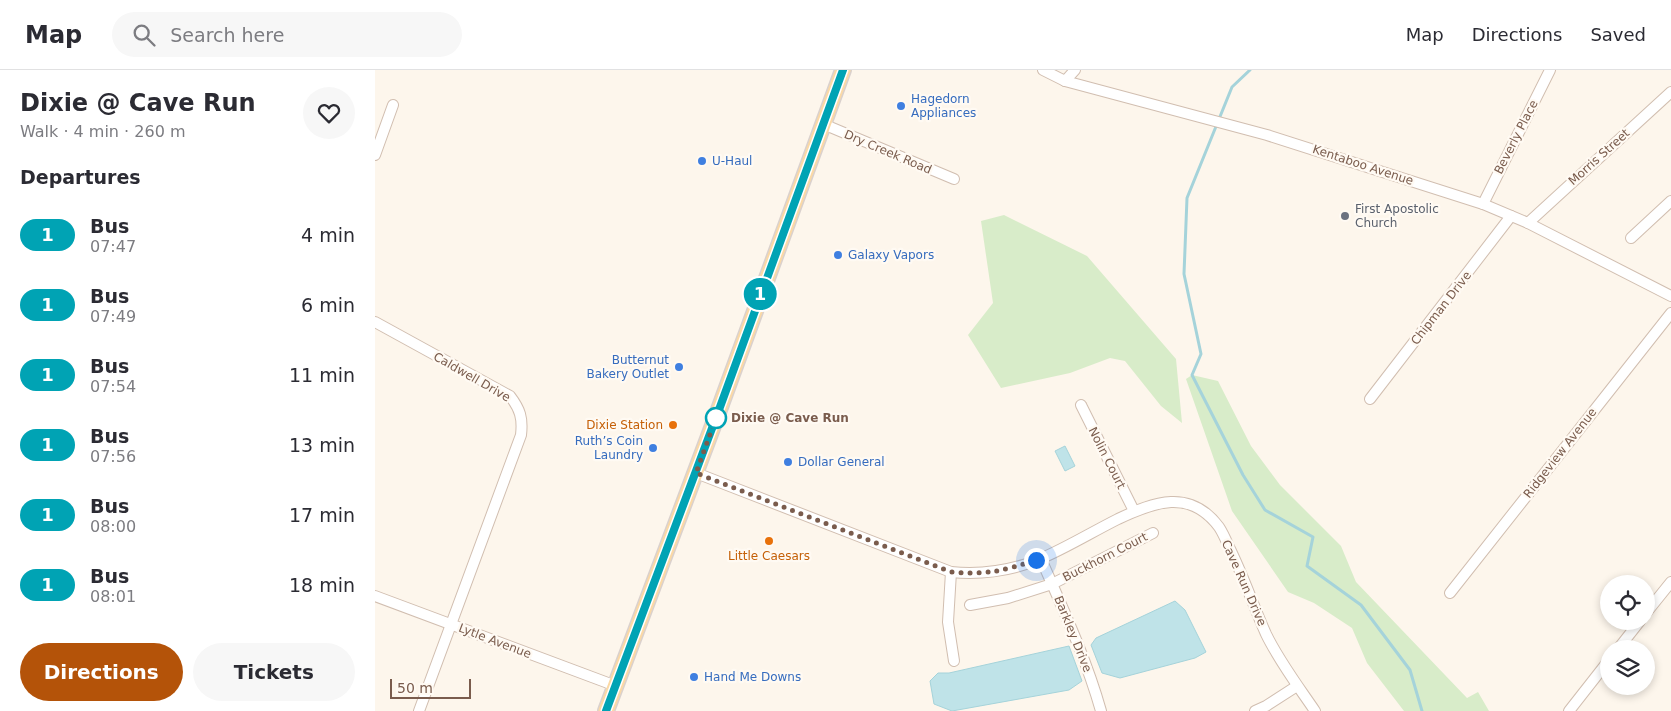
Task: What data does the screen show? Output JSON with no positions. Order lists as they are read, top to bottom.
{
  "streets": {
    "street": [
      "Beverly Place",
      "Dry Creek Road",
      "Morris Street",
      "Kentaboo Avenue",
      "Chipman Drive",
      "Caldwell Drive",
      "Ridgeview Avenue",
      "Nolin Court",
      "Buckhorn Court",
      "Cave Run Drive",
      "Barkley Drive",
      "Lytle Avenue"
    ]
  },
  "crossings": [
    ["Beverly Place", "Kentaboo Avenue"],
    ["Morris Street", "Kentaboo Avenue"],
    ["Kentaboo Avenue", "Chipman Drive"],
    ["Caldwell Drive", "Lytle Avenue"],
    ["Nolin Court", "Cave Run Drive"],
    ["Buckhorn Court", "Barkley Drive"],
    ["Cave Run Drive", "Barkley Drive"]
  ],
  "places": [
    "Hagedorn Appliances",
    "U-Haul",
    "First Apostolic Church",
    "Galaxy Vapors",
    "Butternut Bakery Outlet",
    "Dixie @ Cave Run",
    "Dixie Station",
    "Ruth’s Coin Laundry",
    "Dollar General",
    "Little Caesars",
    "Hand Me Downs"
  ],
  "lines": ["bus line 1"],
  "scale_bar": "50 m",
  "page": {
    "header": "Map",
    "search": "Search here",
    "nav": ["Map", "Directions", "Saved"],
    "heading": [
      ["Dixie @ Cave Run", "Walk · 4 min · 260 m"],
      "Departures"
    ],
    "on_map": "1",
    "list": [
      {
        "mark": "1",
        "name": "Bus",
        "note": "07:47",
        "value": "4 min"
      },
      {
        "mark": "1",
        "name": "Bus",
        "note": "07:49",
        "value": "6 min"
      },
      {
        "mark": "1",
        "name": "Bus",
        "note": "07:54",
        "value": "11 min"
      },
      {
        "mark": "1",
        "name": "Bus",
        "note": "07:56",
        "value": "13 min"
      },
      {
        "mark": "1",
        "name": "Bus",
        "note": "08:00",
        "value": "17 min"
      },
      {
        "mark": "1",
        "name": "Bus",
        "note": "08:01",
        "value": "18 min"
      }
    ],
    "buttons": ["Directions", "Tickets"],
    "scale": "50 m"
  }
}
